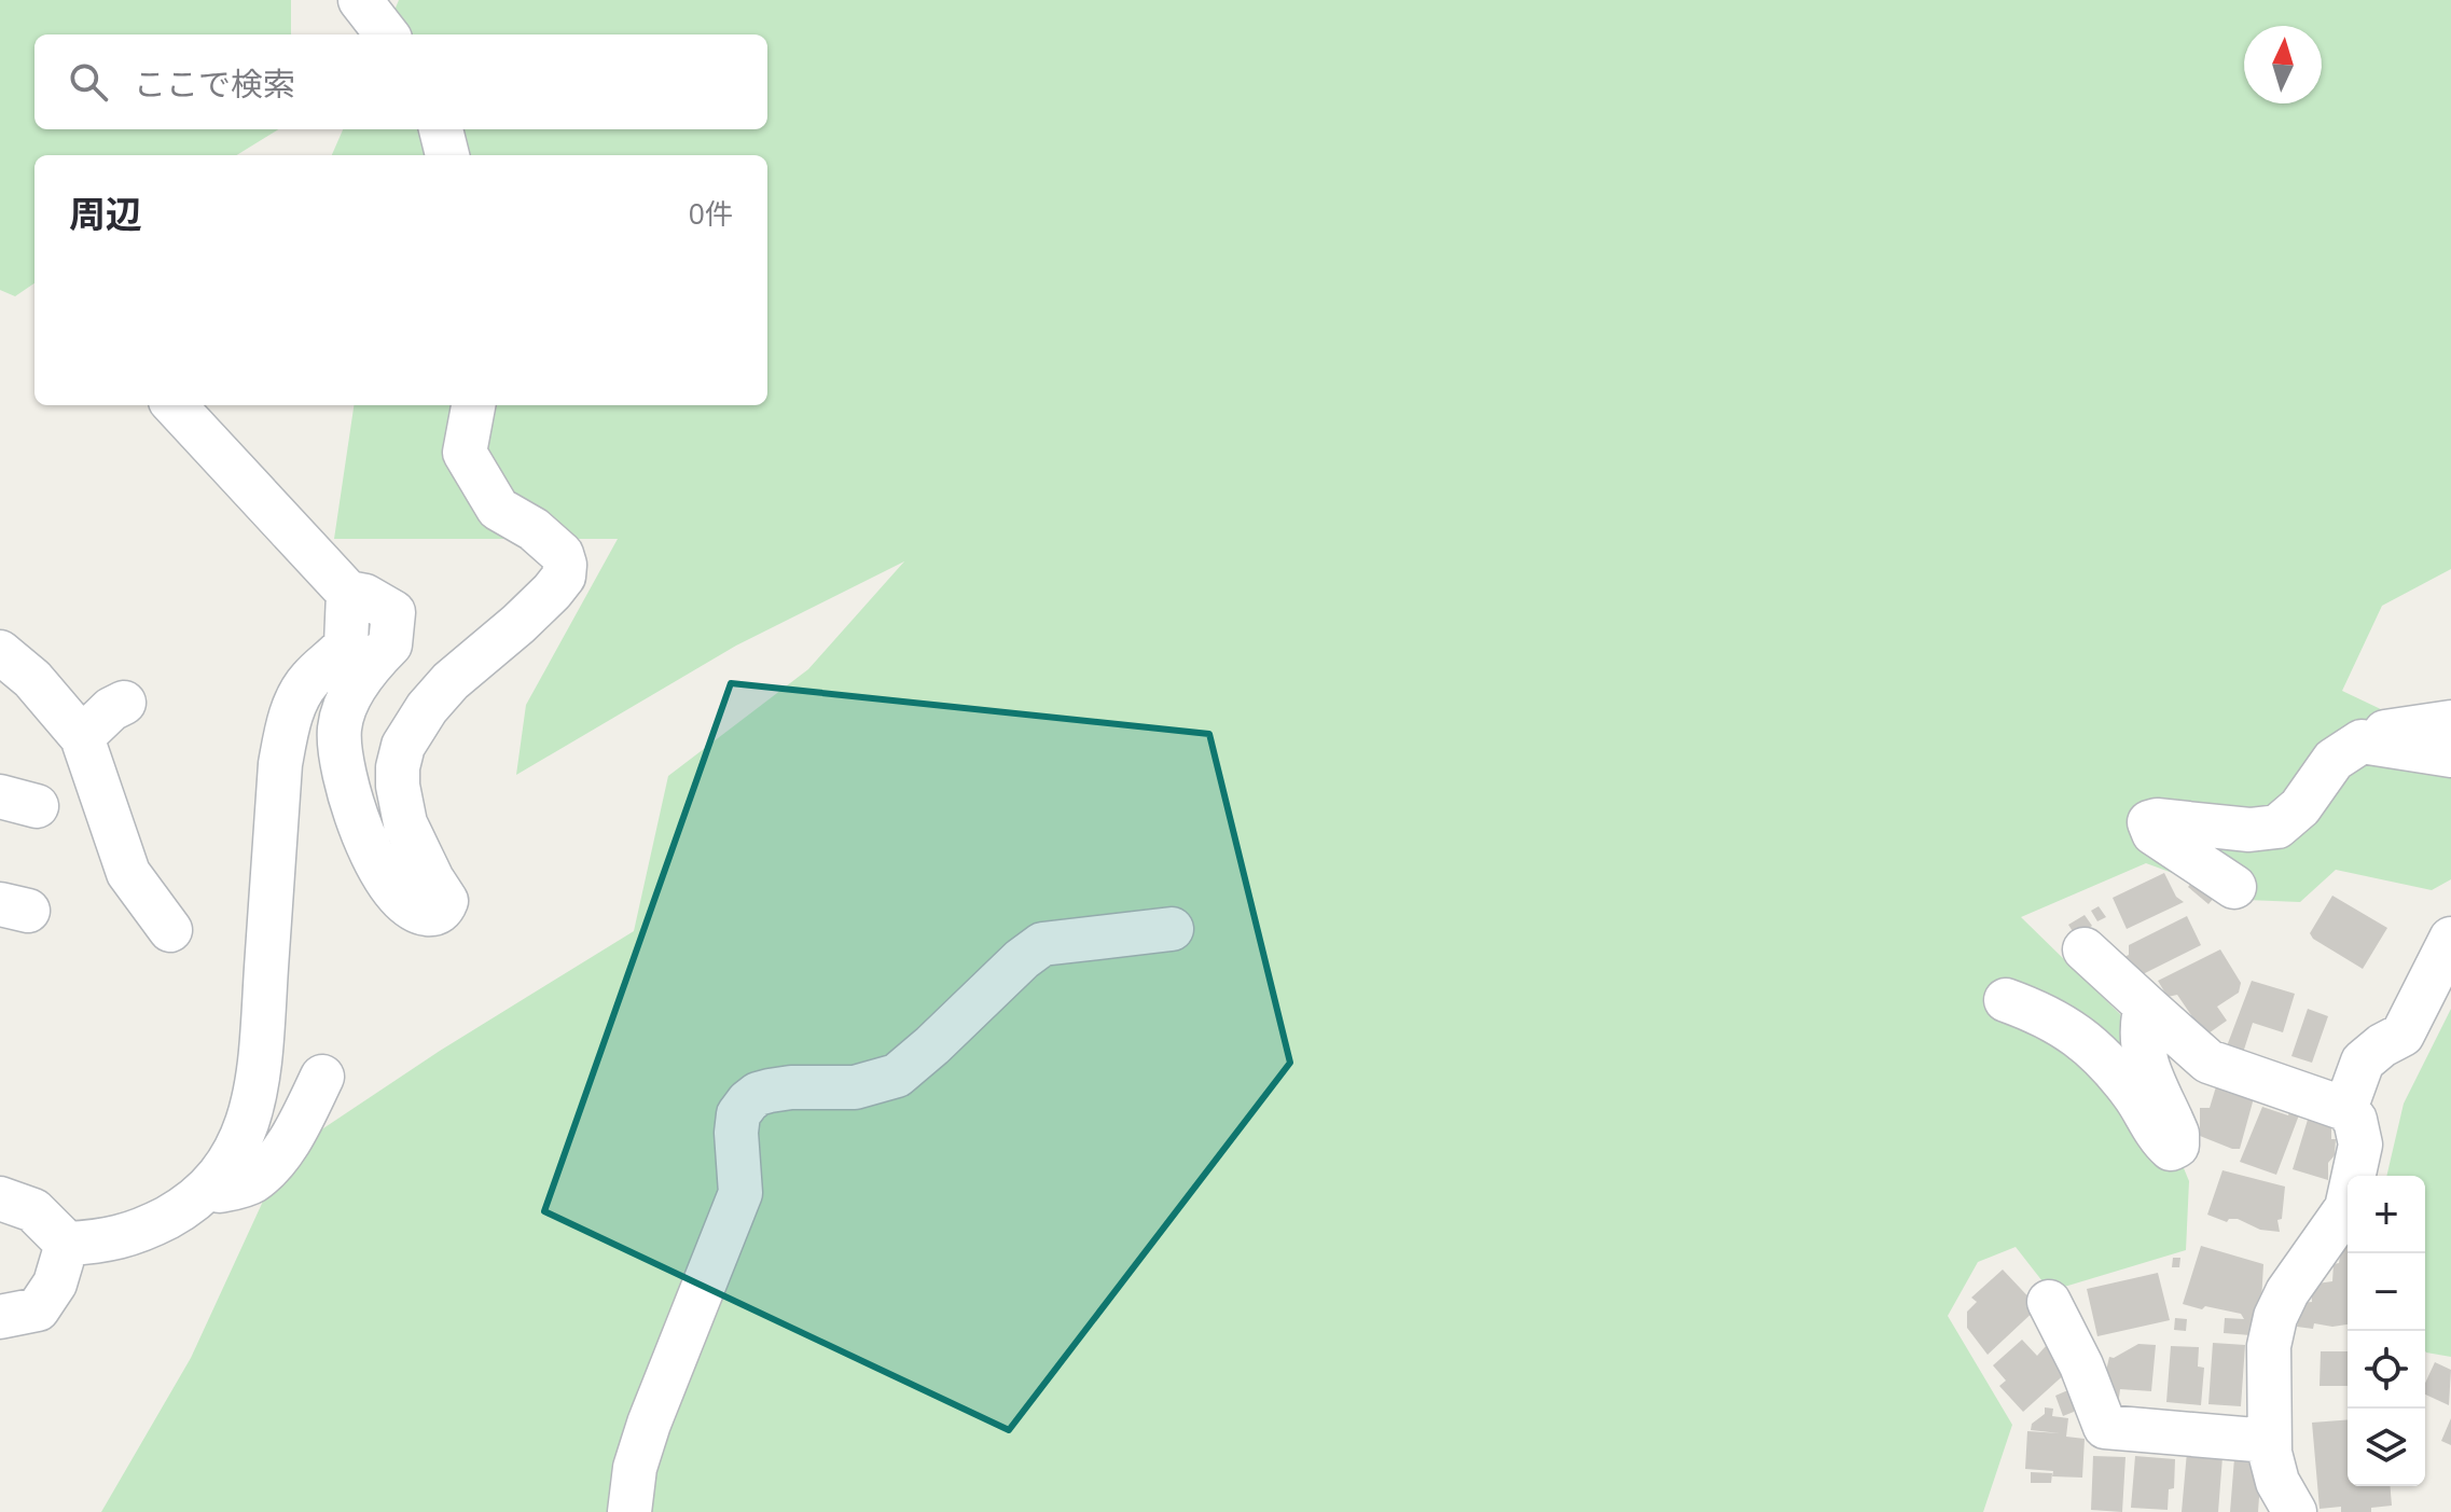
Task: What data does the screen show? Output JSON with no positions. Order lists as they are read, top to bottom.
{
  "north": "top",
  "page": {
    "search": "ここで検索",
    "heading": ["周辺", "0件"],
    "map_buttons": ["+", "−"]
  }
}
